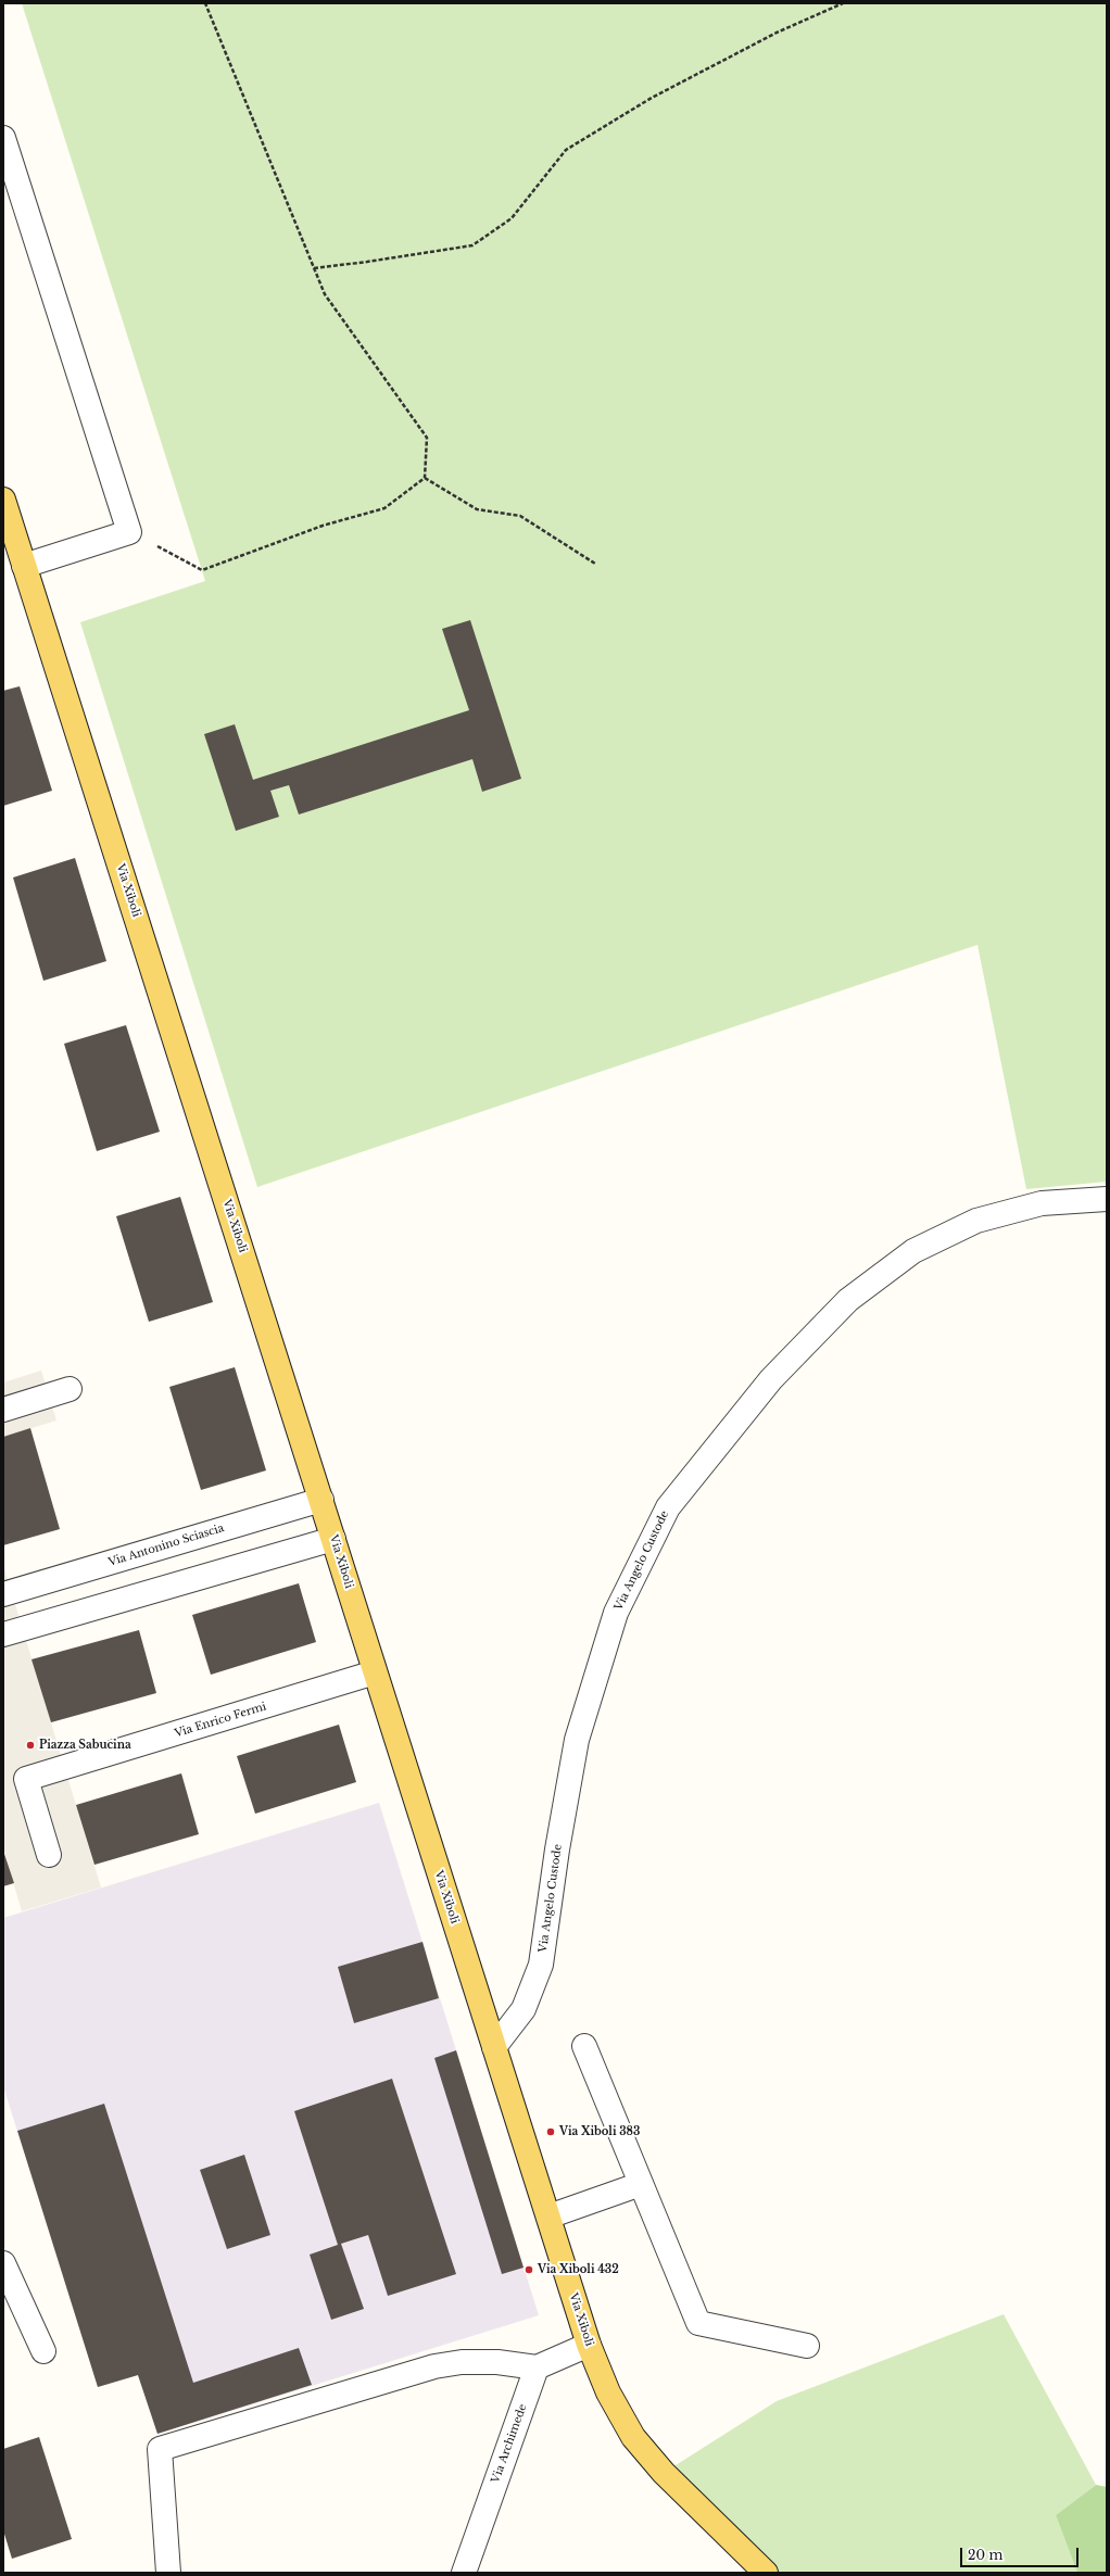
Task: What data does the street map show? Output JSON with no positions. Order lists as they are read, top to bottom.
{
  "streets": {
    "main road": ["Via Xiboli"],
    "street": [
      "Via Antonino Sciascia",
      "Via Angelo Custode",
      "Via Enrico Fermi",
      "Via Archimede"
    ]
  },
  "crossings": [
    ["Via Xiboli", "Via Antonino Sciascia"],
    ["Via Xiboli", "Via Angelo Custode"],
    ["Via Xiboli", "Via Enrico Fermi"]
  ],
  "places": ["Piazza Sabucina", "Via Xiboli 383", "Via Xiboli 432"],
  "scale_bar": "20 m"
}
